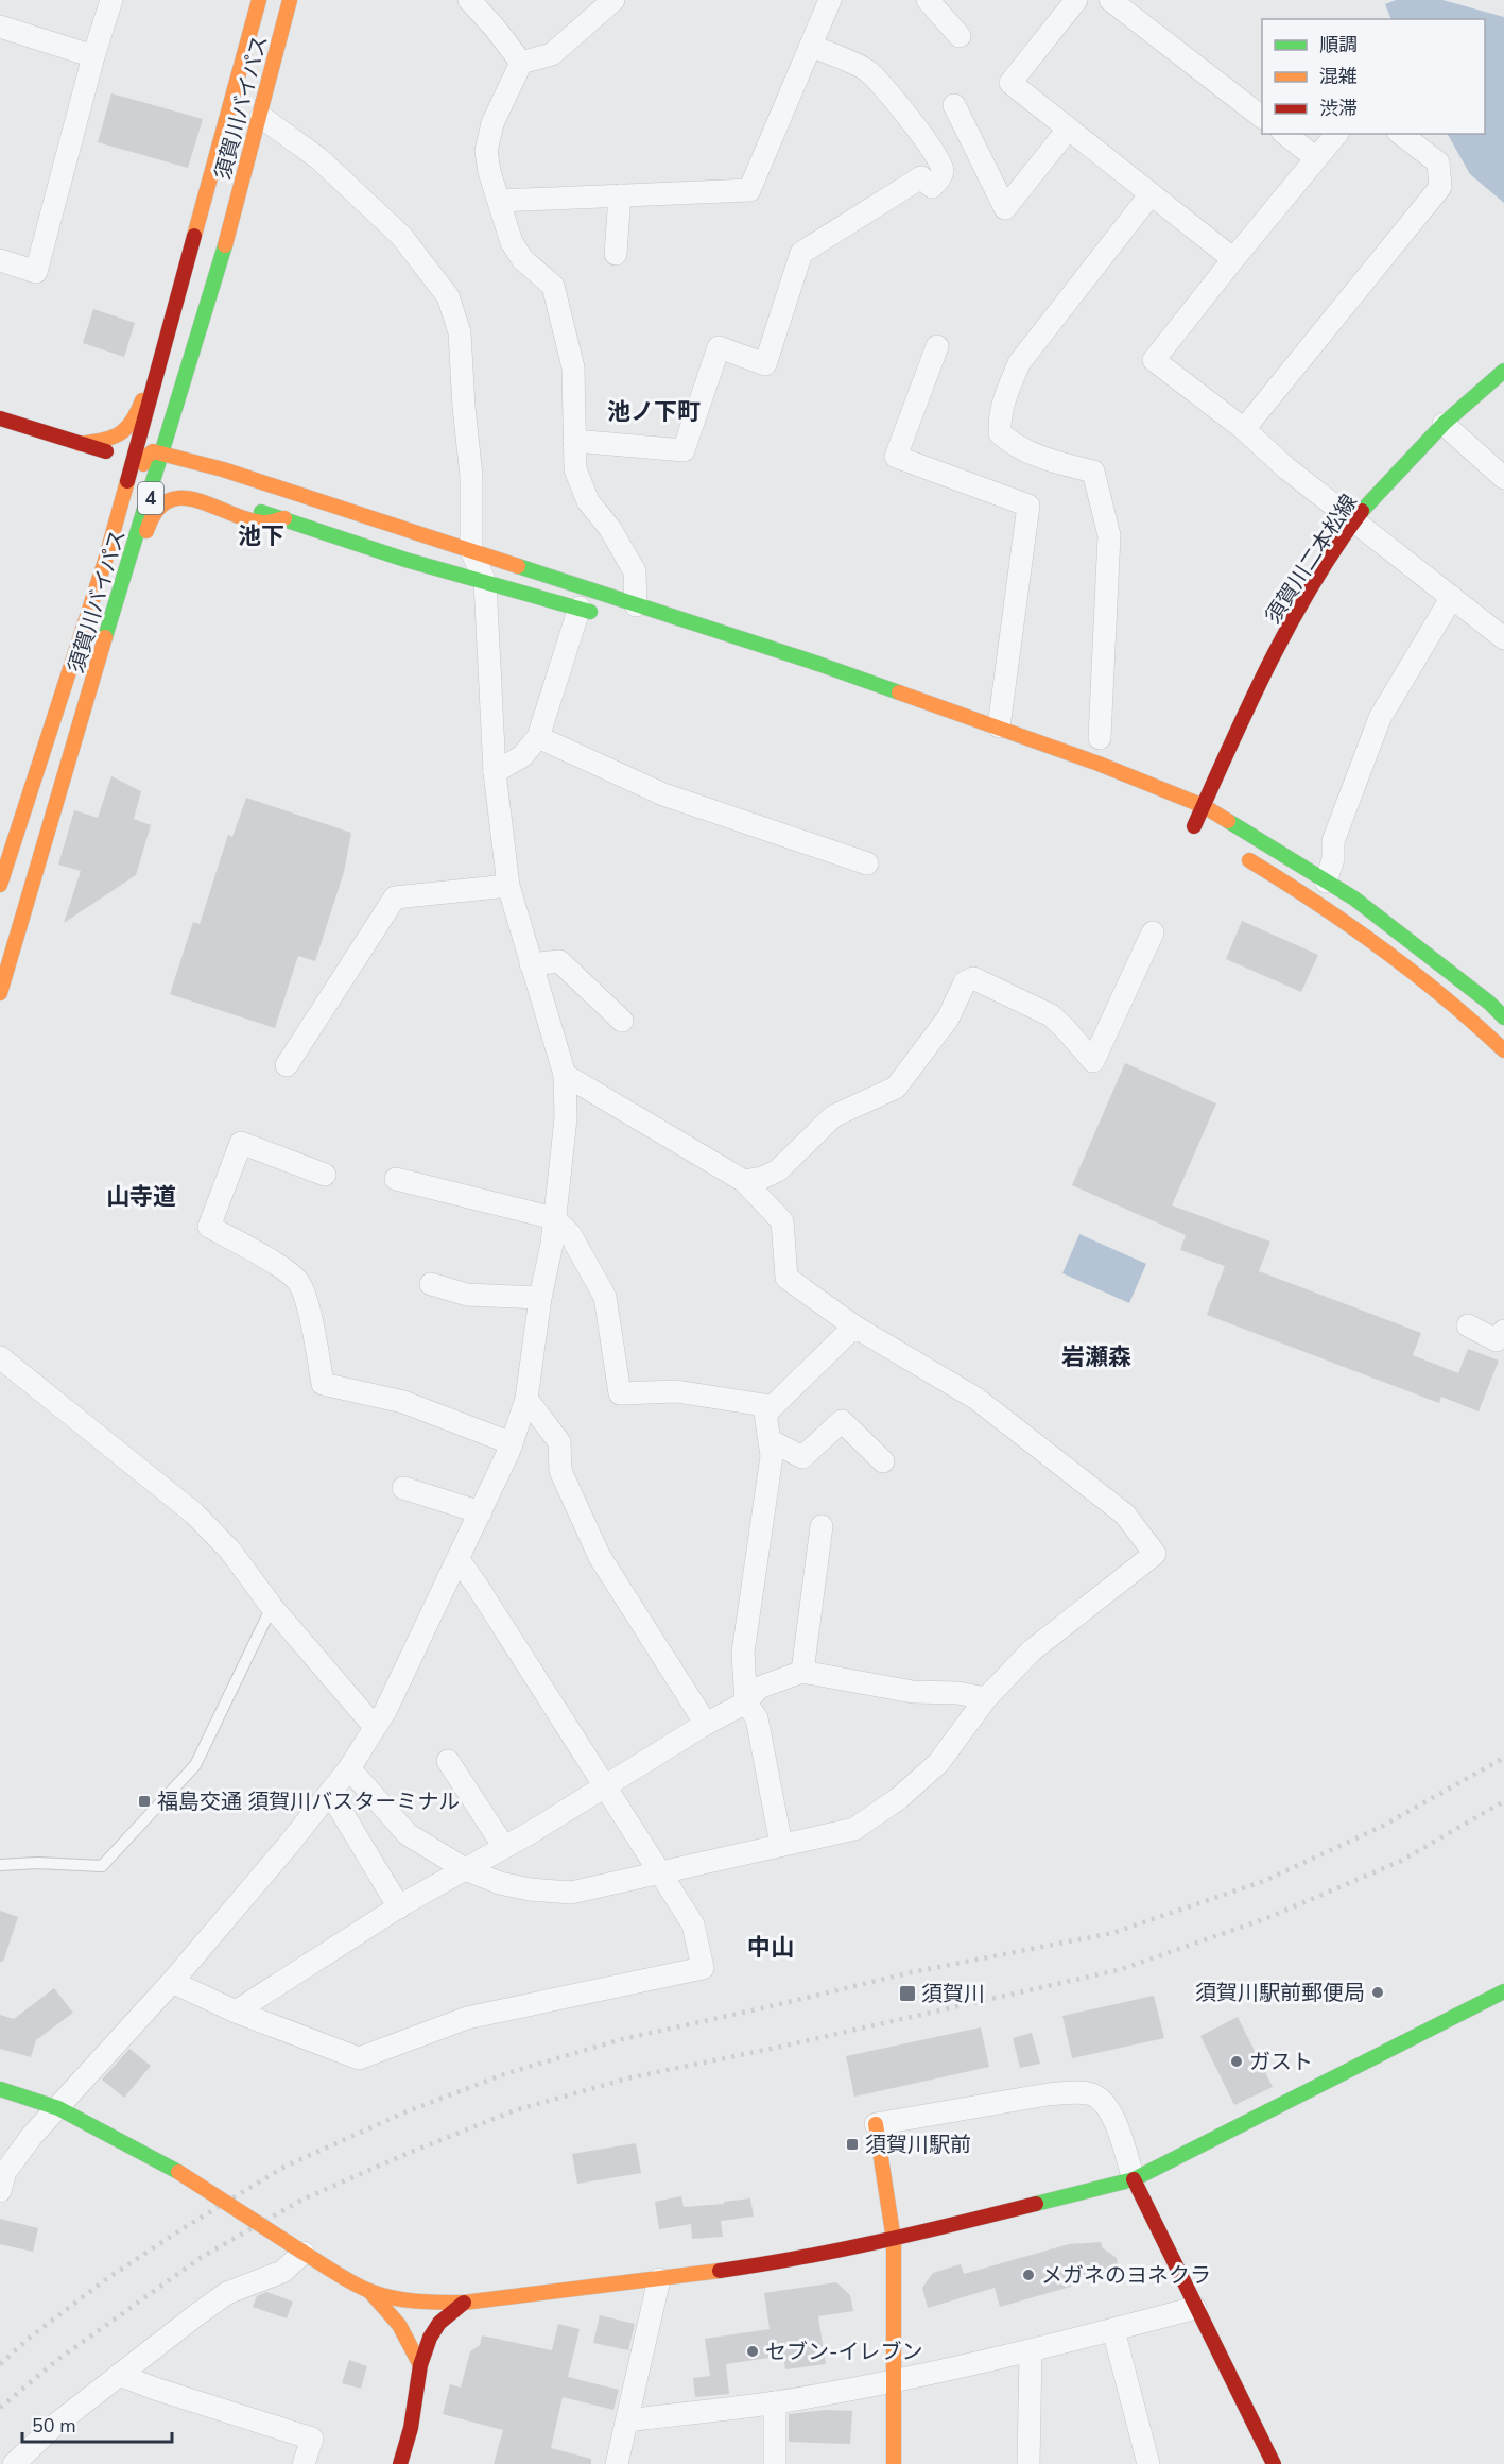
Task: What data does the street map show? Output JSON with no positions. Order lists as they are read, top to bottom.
{
  "streets": {
    "main road": ["須賀川バイパス", "4", "須賀川二本松線"]
  },
  "districts": [
    "池ノ下町",
    "池下",
    "山寺道",
    "岩瀬森",
    "中山"
  ],
  "places": {
    "transit": ["福島交通 須賀川バスターミナル", "須賀川", "須賀川駅前"],
    "other": [
      "須賀川駅前郵便局",
      "ガスト",
      "メガネのヨネクラ",
      "セブン-イレブン"
    ]
  },
  "legend": ["順調", "混雑", "渋滞"],
  "scale_bar": "50 m"
}
